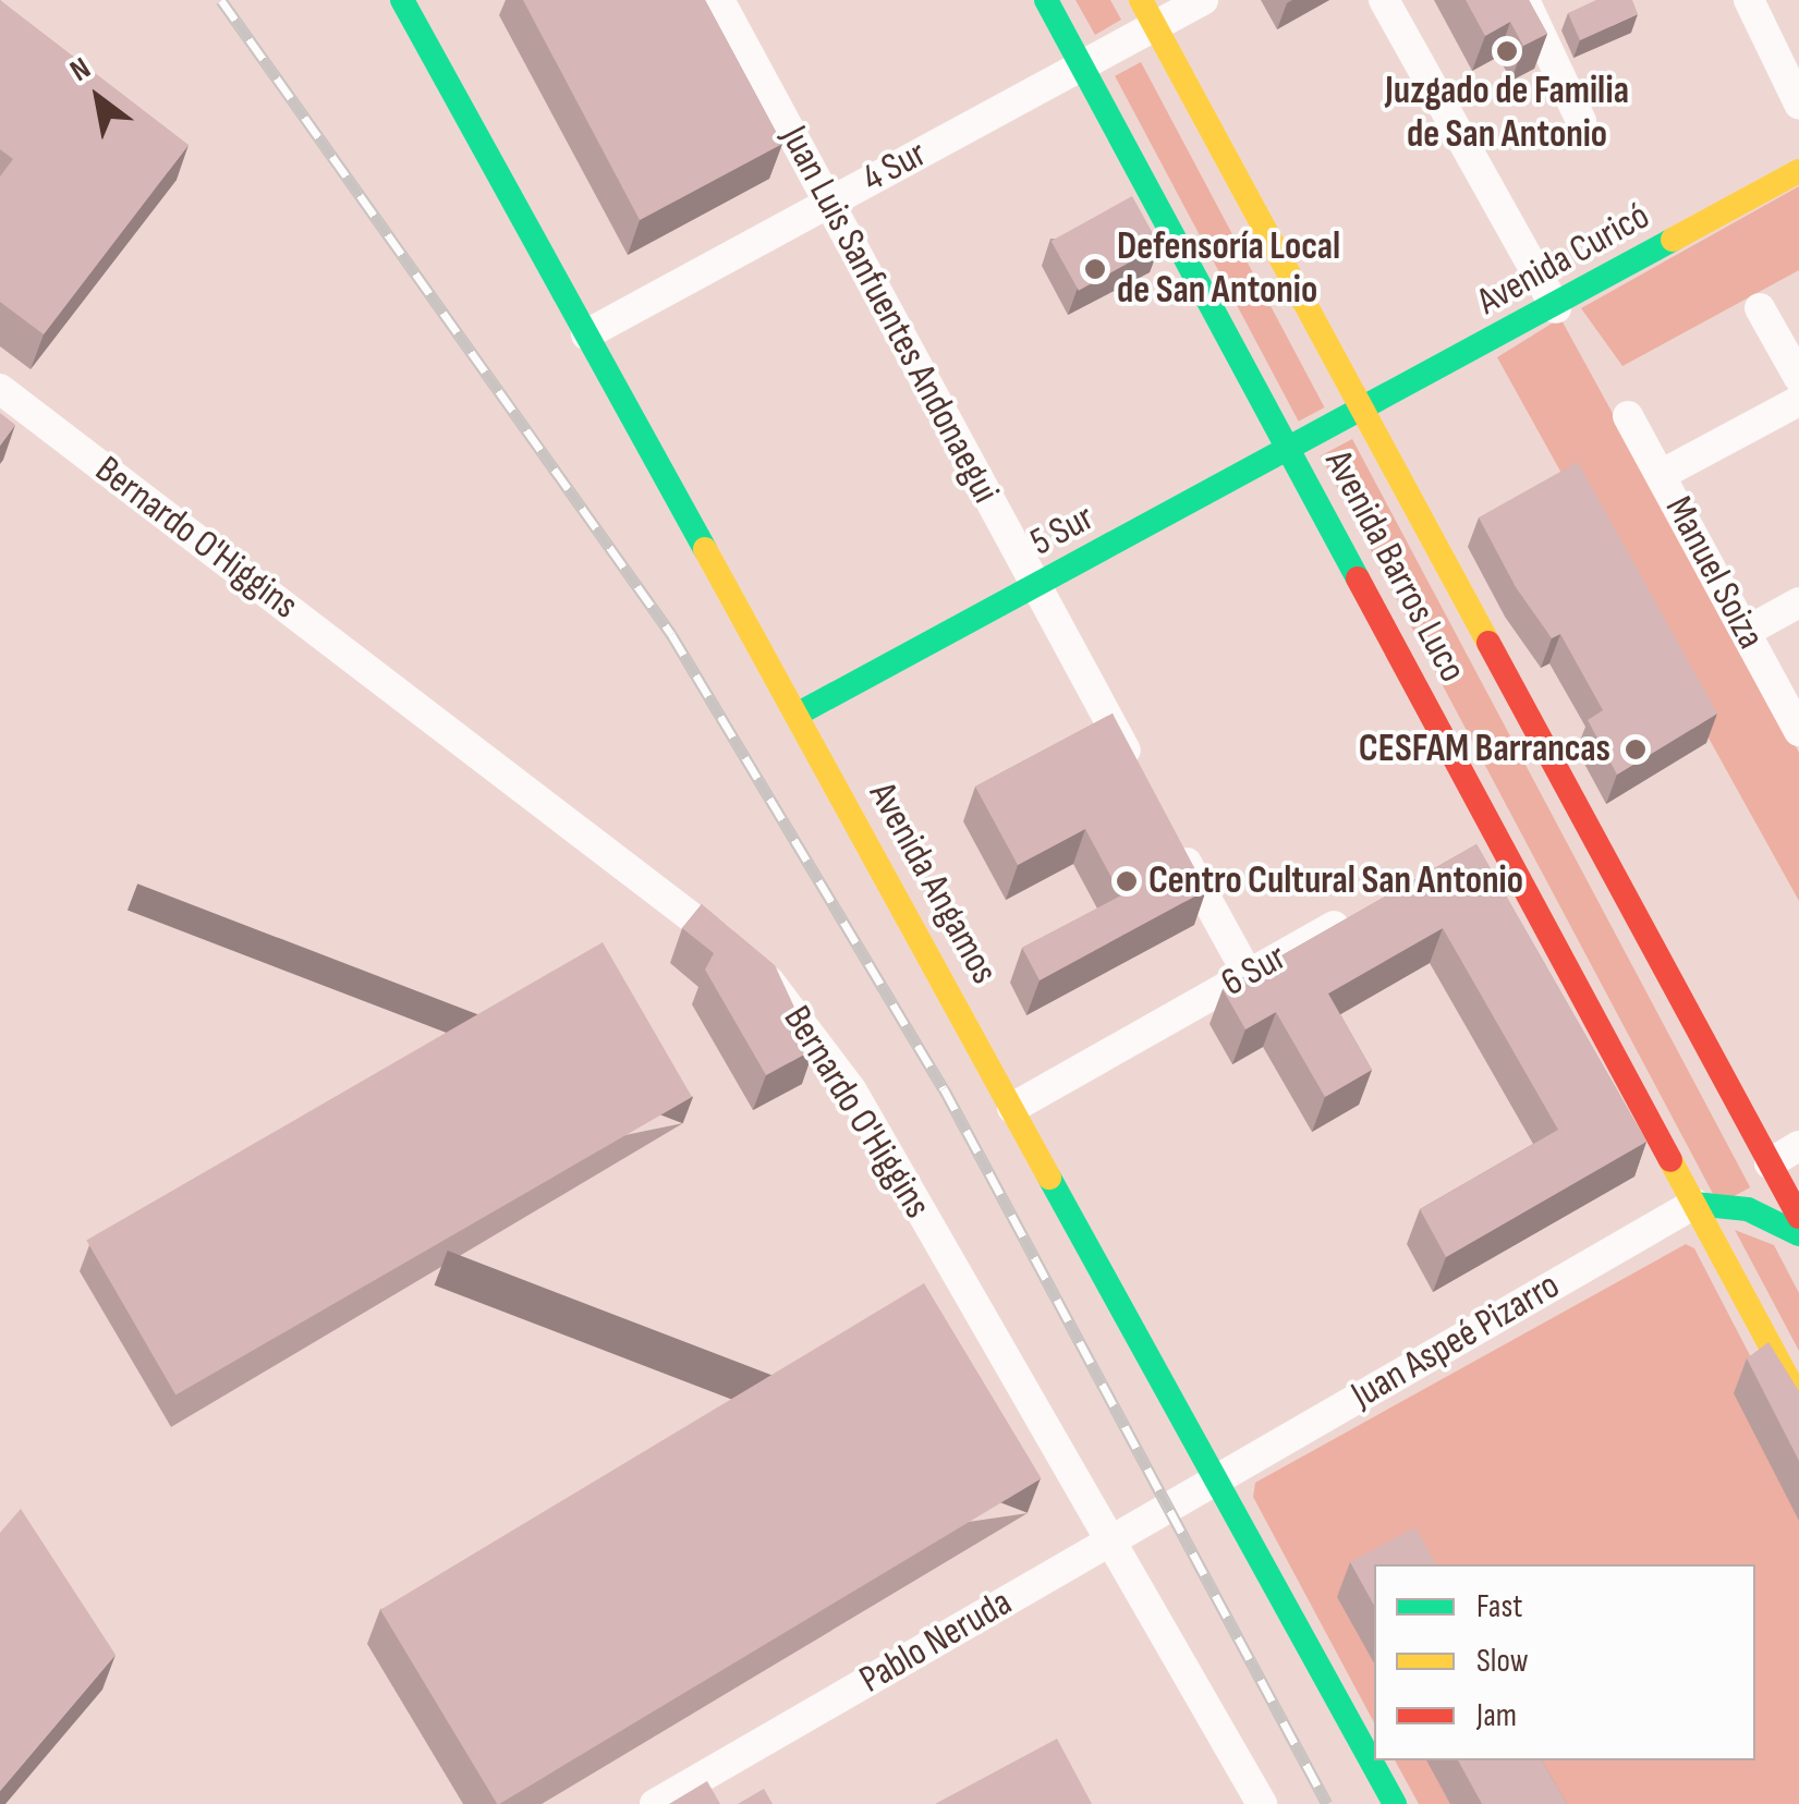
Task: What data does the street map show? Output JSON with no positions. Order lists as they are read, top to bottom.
{
  "streets": {
    "main road": [
      "Avenida Curicó",
      "5 Sur",
      "Avenida Barros Luco",
      "Avenida Angamos"
    ],
    "street": [
      "4 Sur",
      "Juan Luis Sanfuentes Andonaegui",
      "Bernardo O'Higgins",
      "Manuel Soiza",
      "6 Sur",
      "Juan Aspeé Pizarro",
      "Pablo Neruda"
    ]
  },
  "crossings": [
    ["4 Sur", "Juan Luis Sanfuentes Andonaegui"],
    ["4 Sur", "Avenida Barros Luco"],
    ["4 Sur", "Avenida Angamos"],
    ["Avenida Curicó", "5 Sur"],
    ["Avenida Curicó", "Avenida Barros Luco"],
    ["Juan Luis Sanfuentes Andonaegui", "5 Sur"],
    ["5 Sur", "Avenida Barros Luco"],
    ["5 Sur", "Avenida Angamos"],
    ["Bernardo O'Higgins", "Pablo Neruda"],
    ["Avenida Barros Luco", "Juan Aspeé Pizarro"],
    ["Avenida Angamos", "6 Sur"],
    ["Avenida Angamos", "Juan Aspeé Pizarro"],
    ["Avenida Angamos", "Pablo Neruda"],
    ["Juan Aspeé Pizarro", "Pablo Neruda"]
  ],
  "places": [
    "Juzgado de Familia de San Antonio",
    "Defensoría Local de San Antonio",
    "CESFAM Barrancas",
    "Centro Cultural San Antonio"
  ],
  "legend": ["Fast", "Slow", "Jam"],
  "north": "top left"
}
